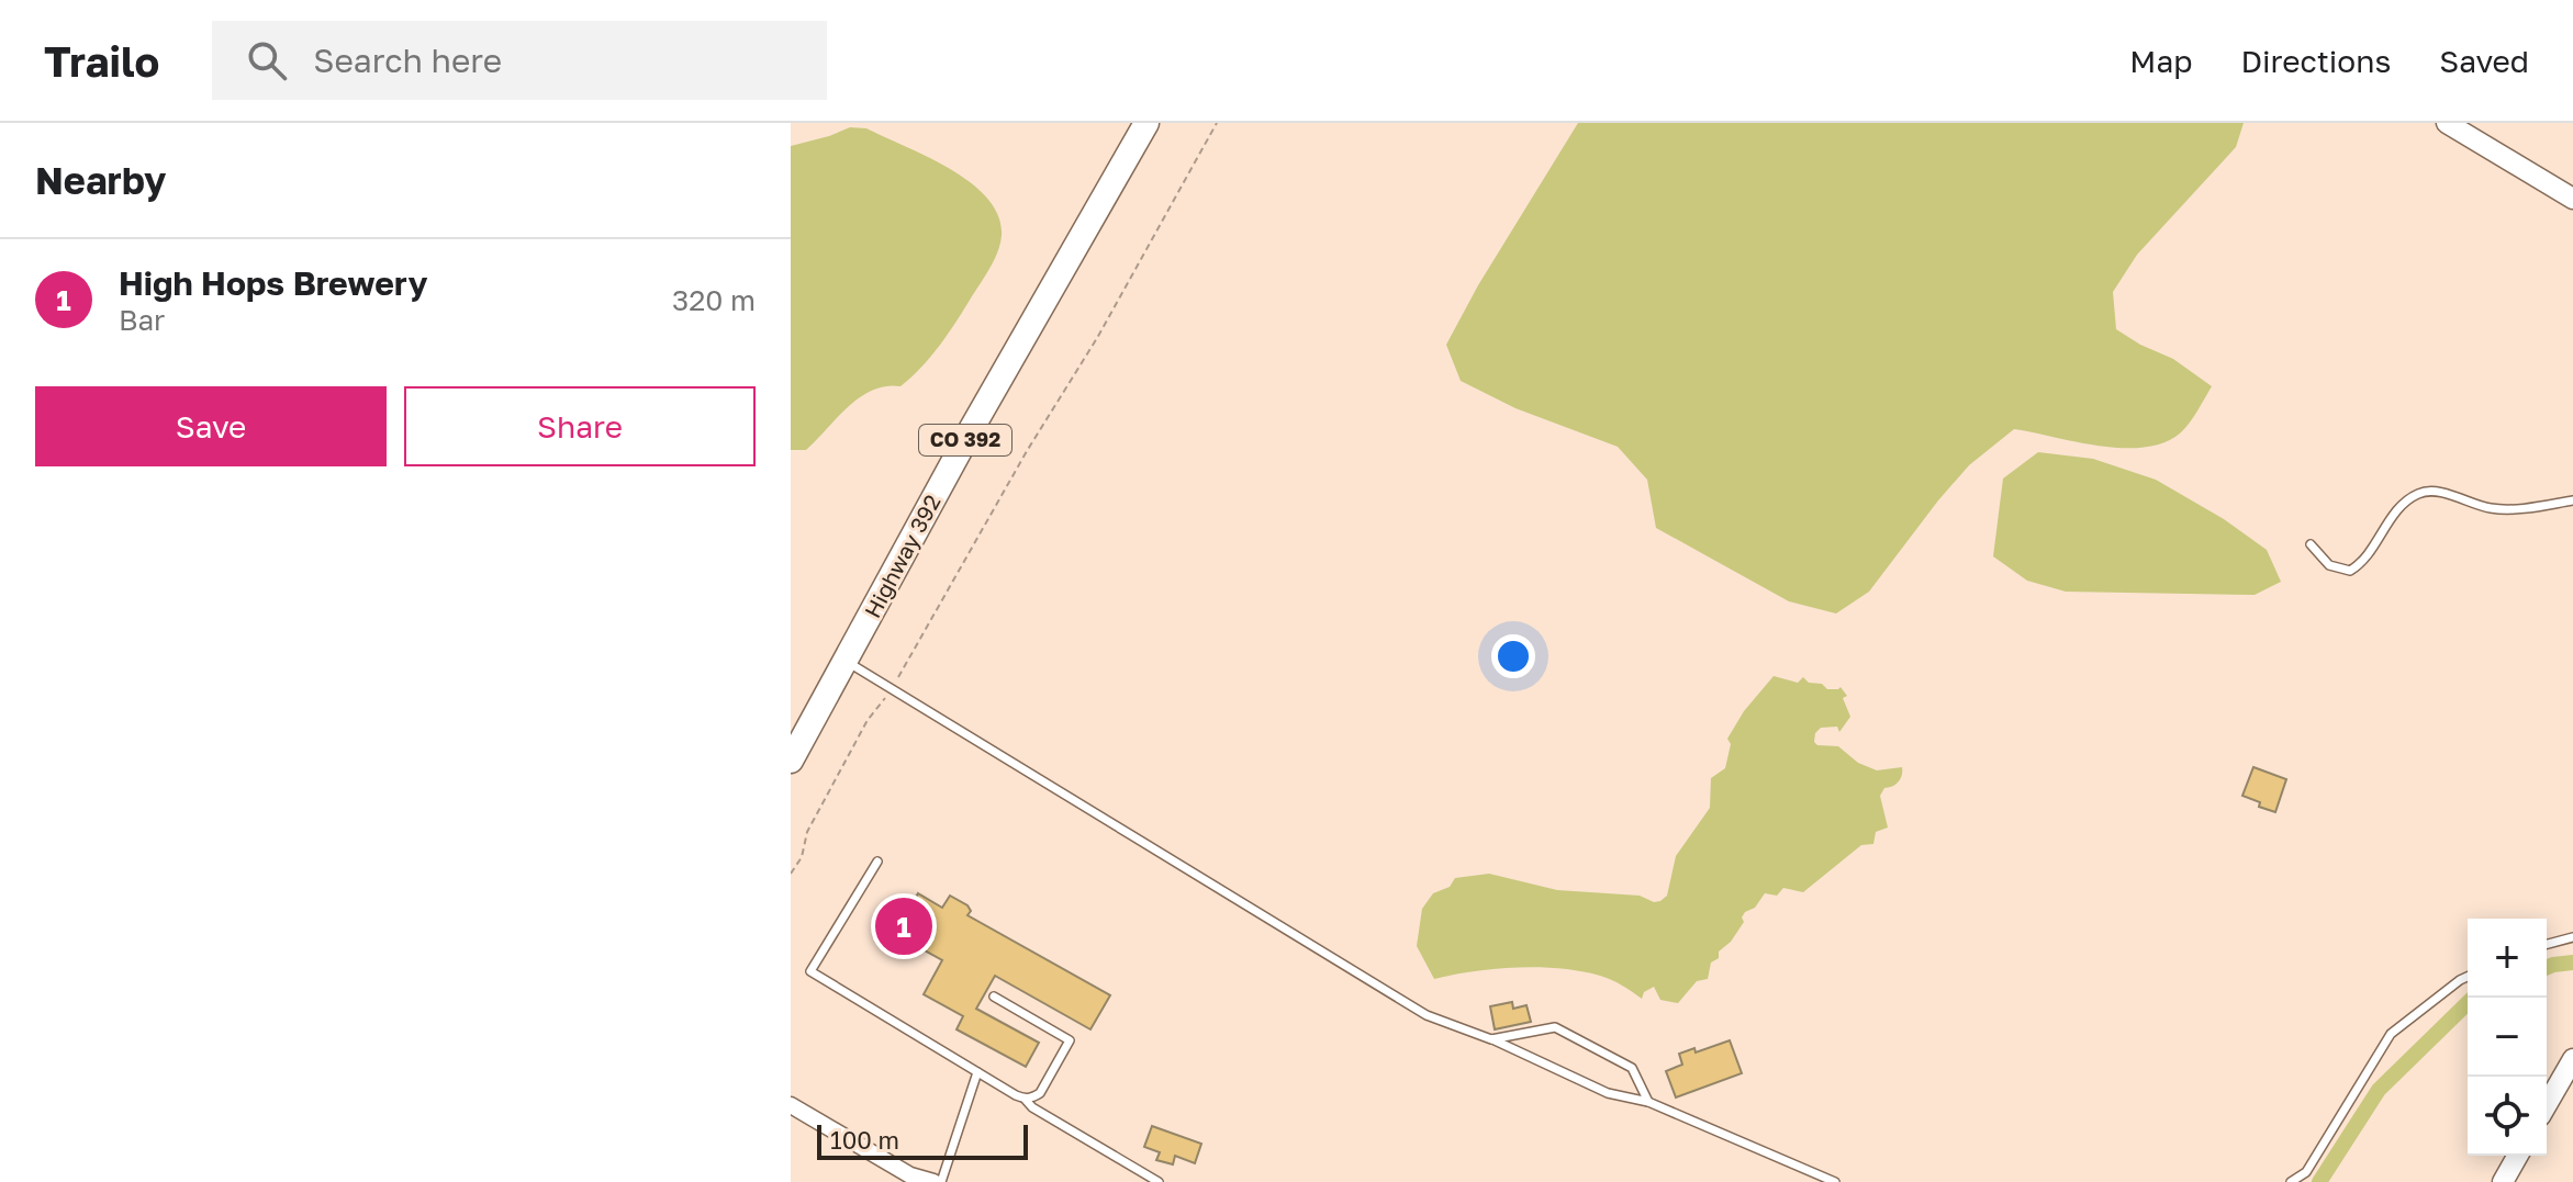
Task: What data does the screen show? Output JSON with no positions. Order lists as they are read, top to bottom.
{
  "streets": {
    "main road": ["CO 392", "Highway 392"]
  },
  "scale_bar": "100 m",
  "page": {
    "header": "Trailo",
    "search": "Search here",
    "nav": ["Map", "Directions", "Saved"],
    "heading": "Nearby",
    "list": [
      {
        "mark": "1",
        "name": "High Hops Brewery",
        "note": "Bar",
        "value": "320 m"
      }
    ],
    "buttons": ["Save", "Share"],
    "pins": "1",
    "map_buttons": ["+", "−"],
    "scale": "100 m"
  }
}
